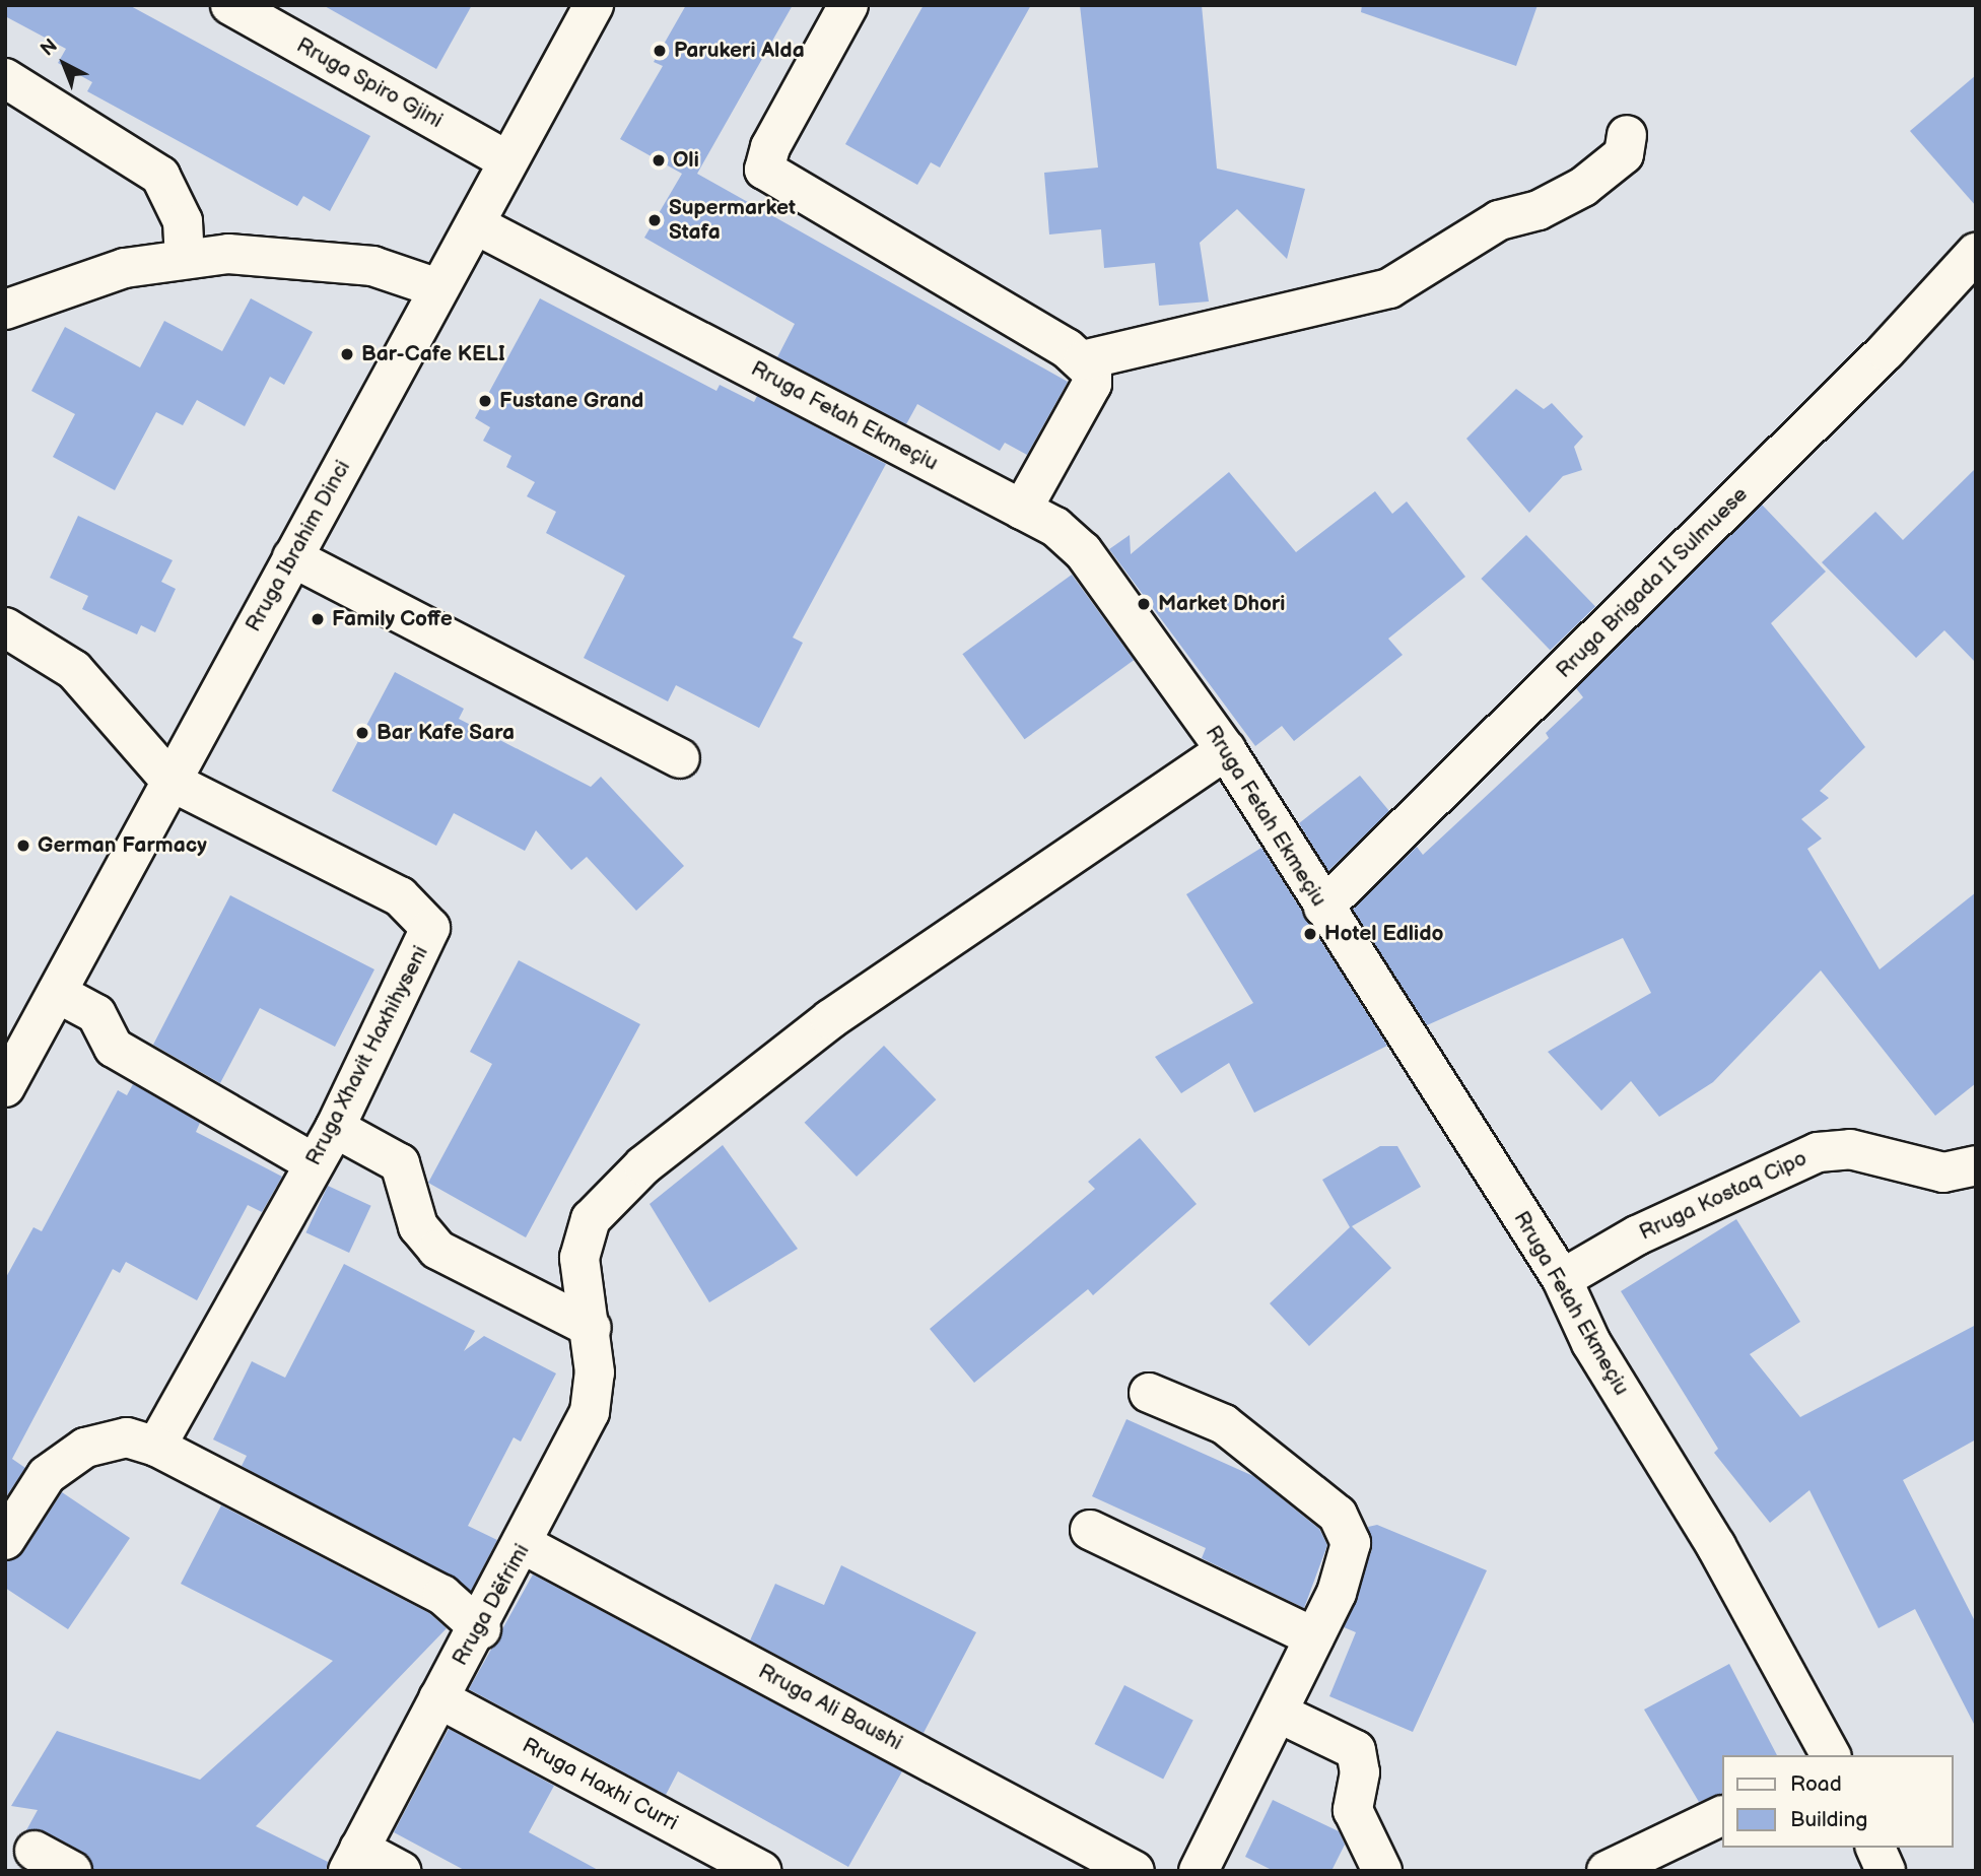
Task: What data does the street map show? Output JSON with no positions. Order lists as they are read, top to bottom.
{
  "streets": {
    "street": [
      "Rruga Spiro Gjini",
      "Rruga Fetah Ekmeçiu",
      "Rruga Ibrahim Dinci",
      "Rruga Brigada II Sulmuese",
      "Rruga Xhavit Haxhihyseni",
      "Rruga Kostaq Cipo",
      "Rruga Dëfrimi",
      "Rruga Ali Baushi",
      "Rruga Haxhi Curri"
    ]
  },
  "crossings": [
    ["Rruga Spiro Gjini", "Rruga Ibrahim Dinci"],
    ["Rruga Fetah Ekmeçiu", "Rruga Ibrahim Dinci"],
    ["Rruga Fetah Ekmeçiu", "Rruga Brigada II Sulmuese"],
    ["Rruga Fetah Ekmeçiu", "Rruga Kostaq Cipo"],
    ["Rruga Fetah Ekmeçiu", "Rruga Dëfrimi"],
    ["Rruga Ibrahim Dinci", "Rruga Xhavit Haxhihyseni"],
    ["Rruga Dëfrimi", "Rruga Ali Baushi"],
    ["Rruga Dëfrimi", "Rruga Haxhi Curri"]
  ],
  "places": [
    "Parukeri Alda",
    "Oli",
    "Supermarket Stafa",
    "Bar-Cafe KELI",
    "Fustane Grand",
    "Market Dhori",
    "Family Coffe",
    "Bar Kafe Sara",
    "German Farmacy",
    "Hotel Edlido"
  ],
  "legend": ["Road", "Building"],
  "north": "top left"
}
